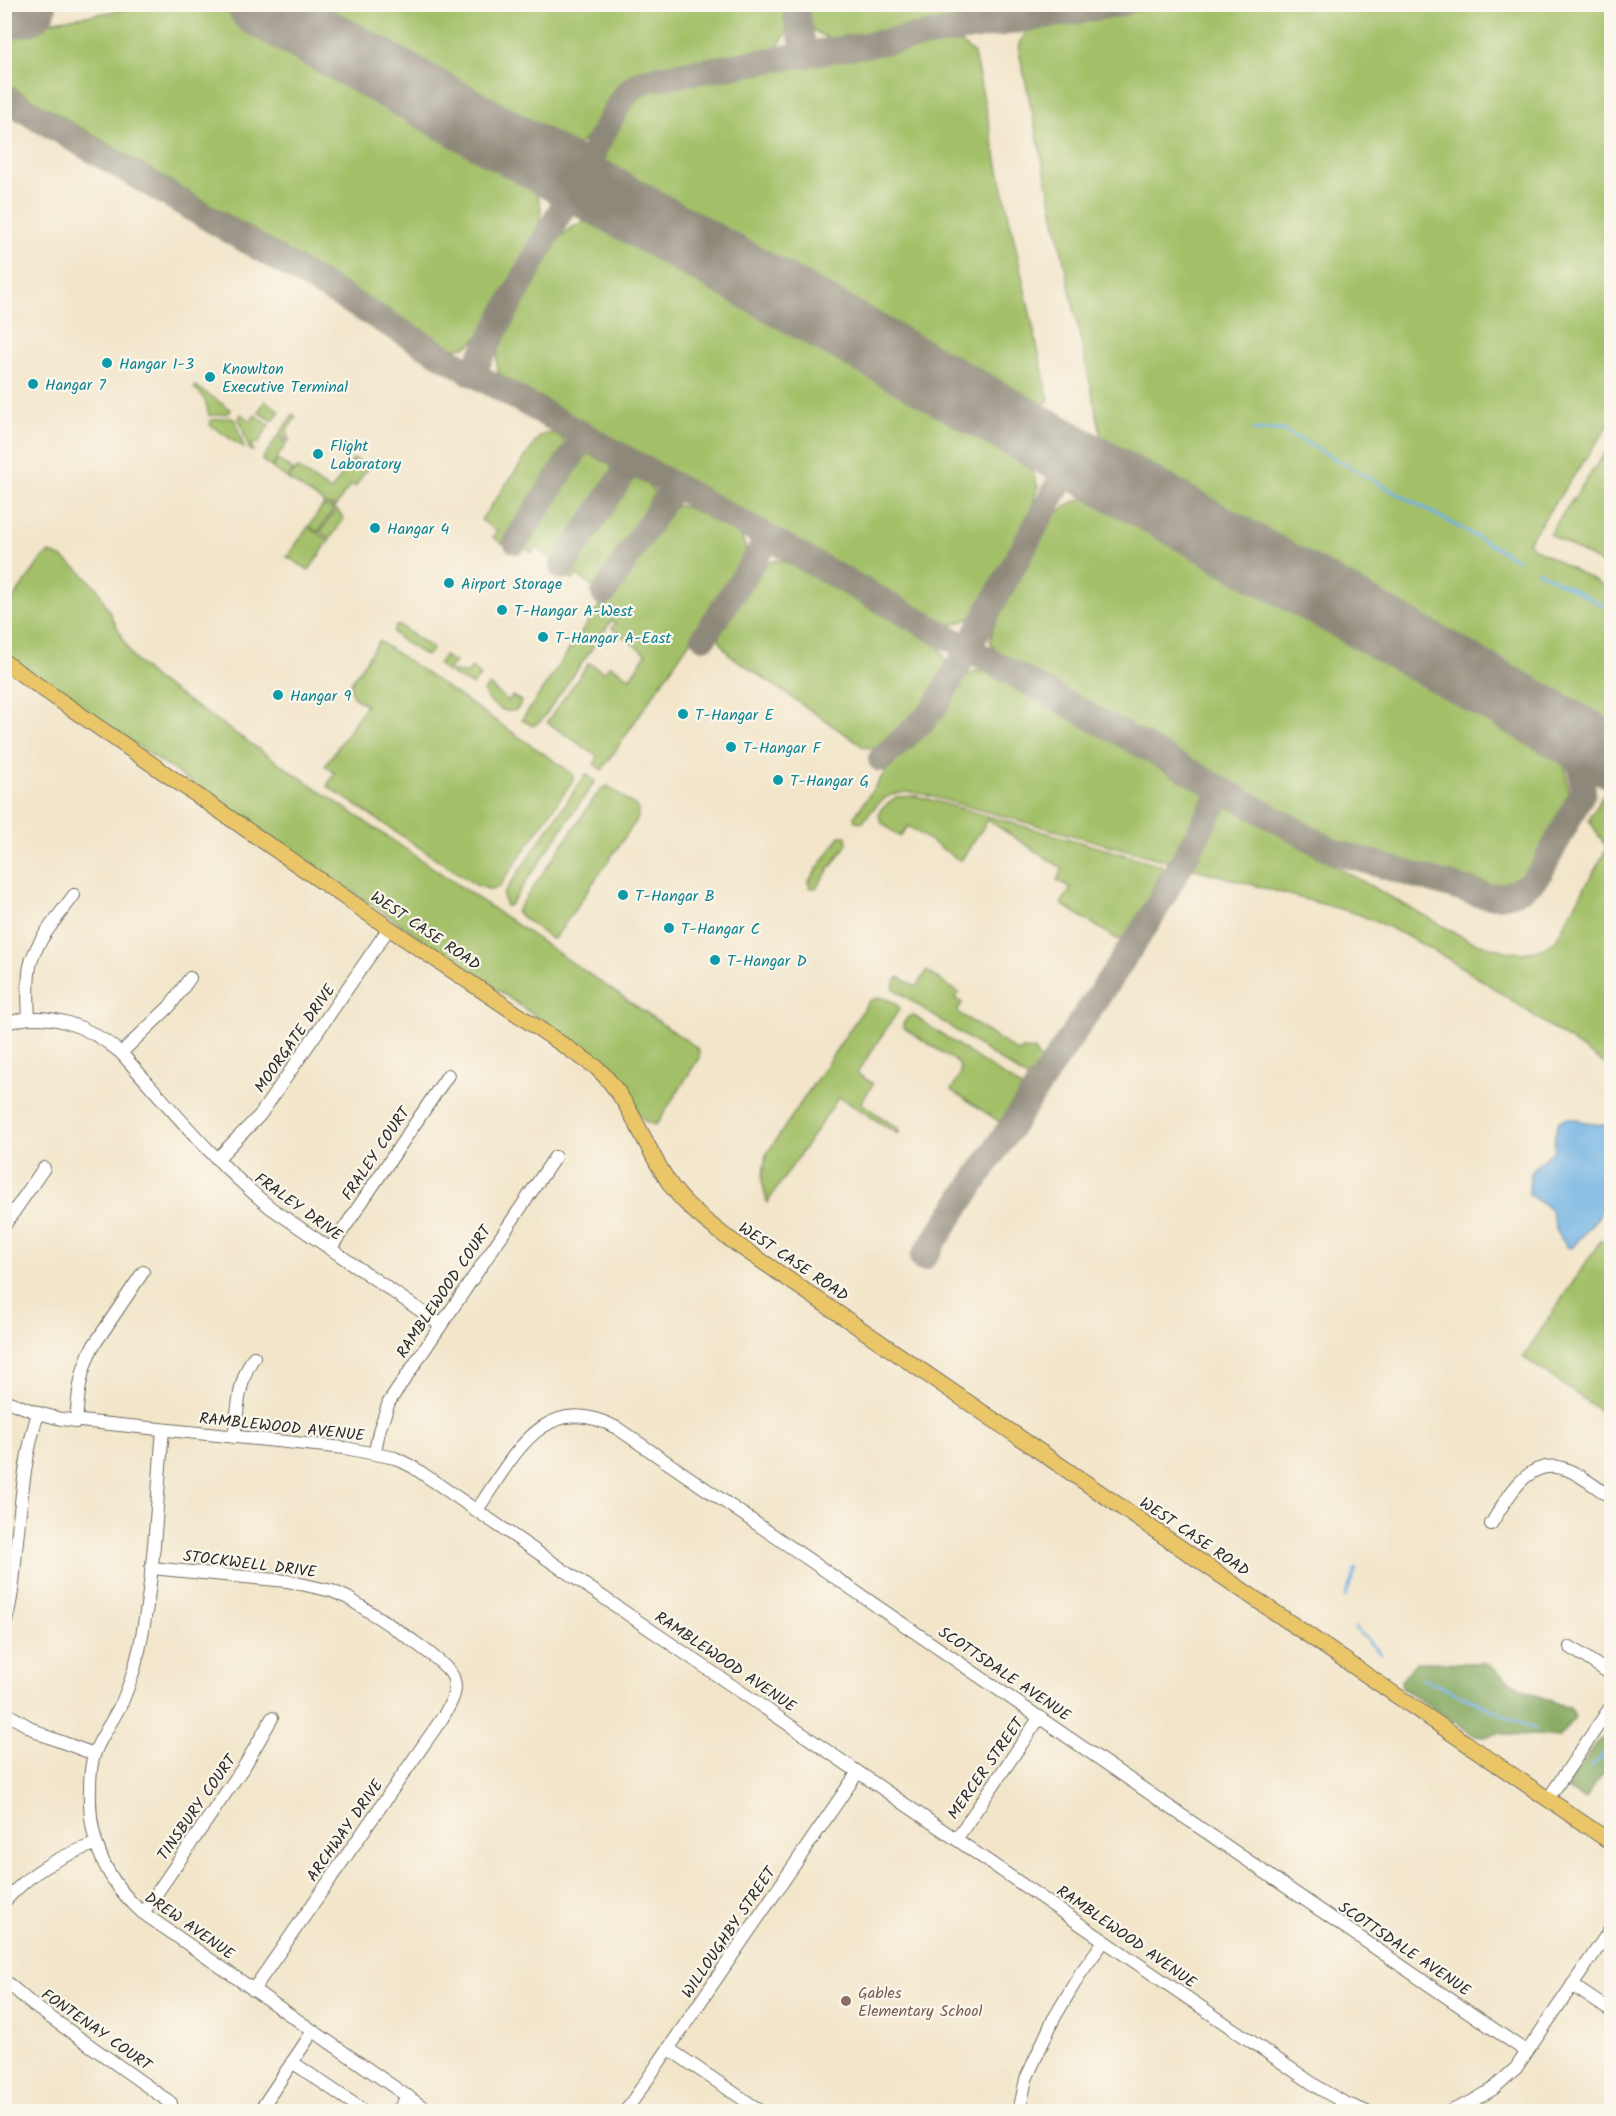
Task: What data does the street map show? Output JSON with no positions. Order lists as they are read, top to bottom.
{
  "streets": {
    "main road": ["WEST CASE ROAD"],
    "street": [
      "MOORGATE DRIVE",
      "FRALEY COURT",
      "FRALEY DRIVE",
      "RAMBLEWOOD COURT",
      "RAMBLEWOOD AVENUE",
      "STOCKWELL DRIVE",
      "SCOTTSDALE AVENUE",
      "MERCER STREET",
      "TINSBURY COURT",
      "ARCHWAY DRIVE",
      "DREW AVENUE",
      "WILLOUGHBY STREET",
      "FONTENAY COURT"
    ]
  },
  "crossings": [
    ["WEST CASE ROAD", "MOORGATE DRIVE"],
    ["MOORGATE DRIVE", "FRALEY DRIVE"],
    ["FRALEY COURT", "FRALEY DRIVE"],
    ["FRALEY DRIVE", "RAMBLEWOOD COURT"],
    ["RAMBLEWOOD COURT", "RAMBLEWOOD AVENUE"],
    ["RAMBLEWOOD AVENUE", "SCOTTSDALE AVENUE"],
    ["RAMBLEWOOD AVENUE", "MERCER STREET"],
    ["RAMBLEWOOD AVENUE", "DREW AVENUE"],
    ["RAMBLEWOOD AVENUE", "WILLOUGHBY STREET"],
    ["STOCKWELL DRIVE", "ARCHWAY DRIVE"],
    ["STOCKWELL DRIVE", "DREW AVENUE"],
    ["SCOTTSDALE AVENUE", "MERCER STREET"],
    ["TINSBURY COURT", "DREW AVENUE"],
    ["ARCHWAY DRIVE", "DREW AVENUE"]
  ],
  "places": [
    "Hangar 1-3",
    "Knowlton Executive Terminal",
    "Hangar 7",
    "Flight Laboratory",
    "Hangar 4",
    "Airport Storage",
    "T-Hangar A-West",
    "T-Hangar A-East",
    "Hangar 9",
    "T-Hangar E",
    "T-Hangar F",
    "T-Hangar G",
    "T-Hangar B",
    "T-Hangar C",
    "T-Hangar D",
    "Gables Elementary School"
  ]
}
